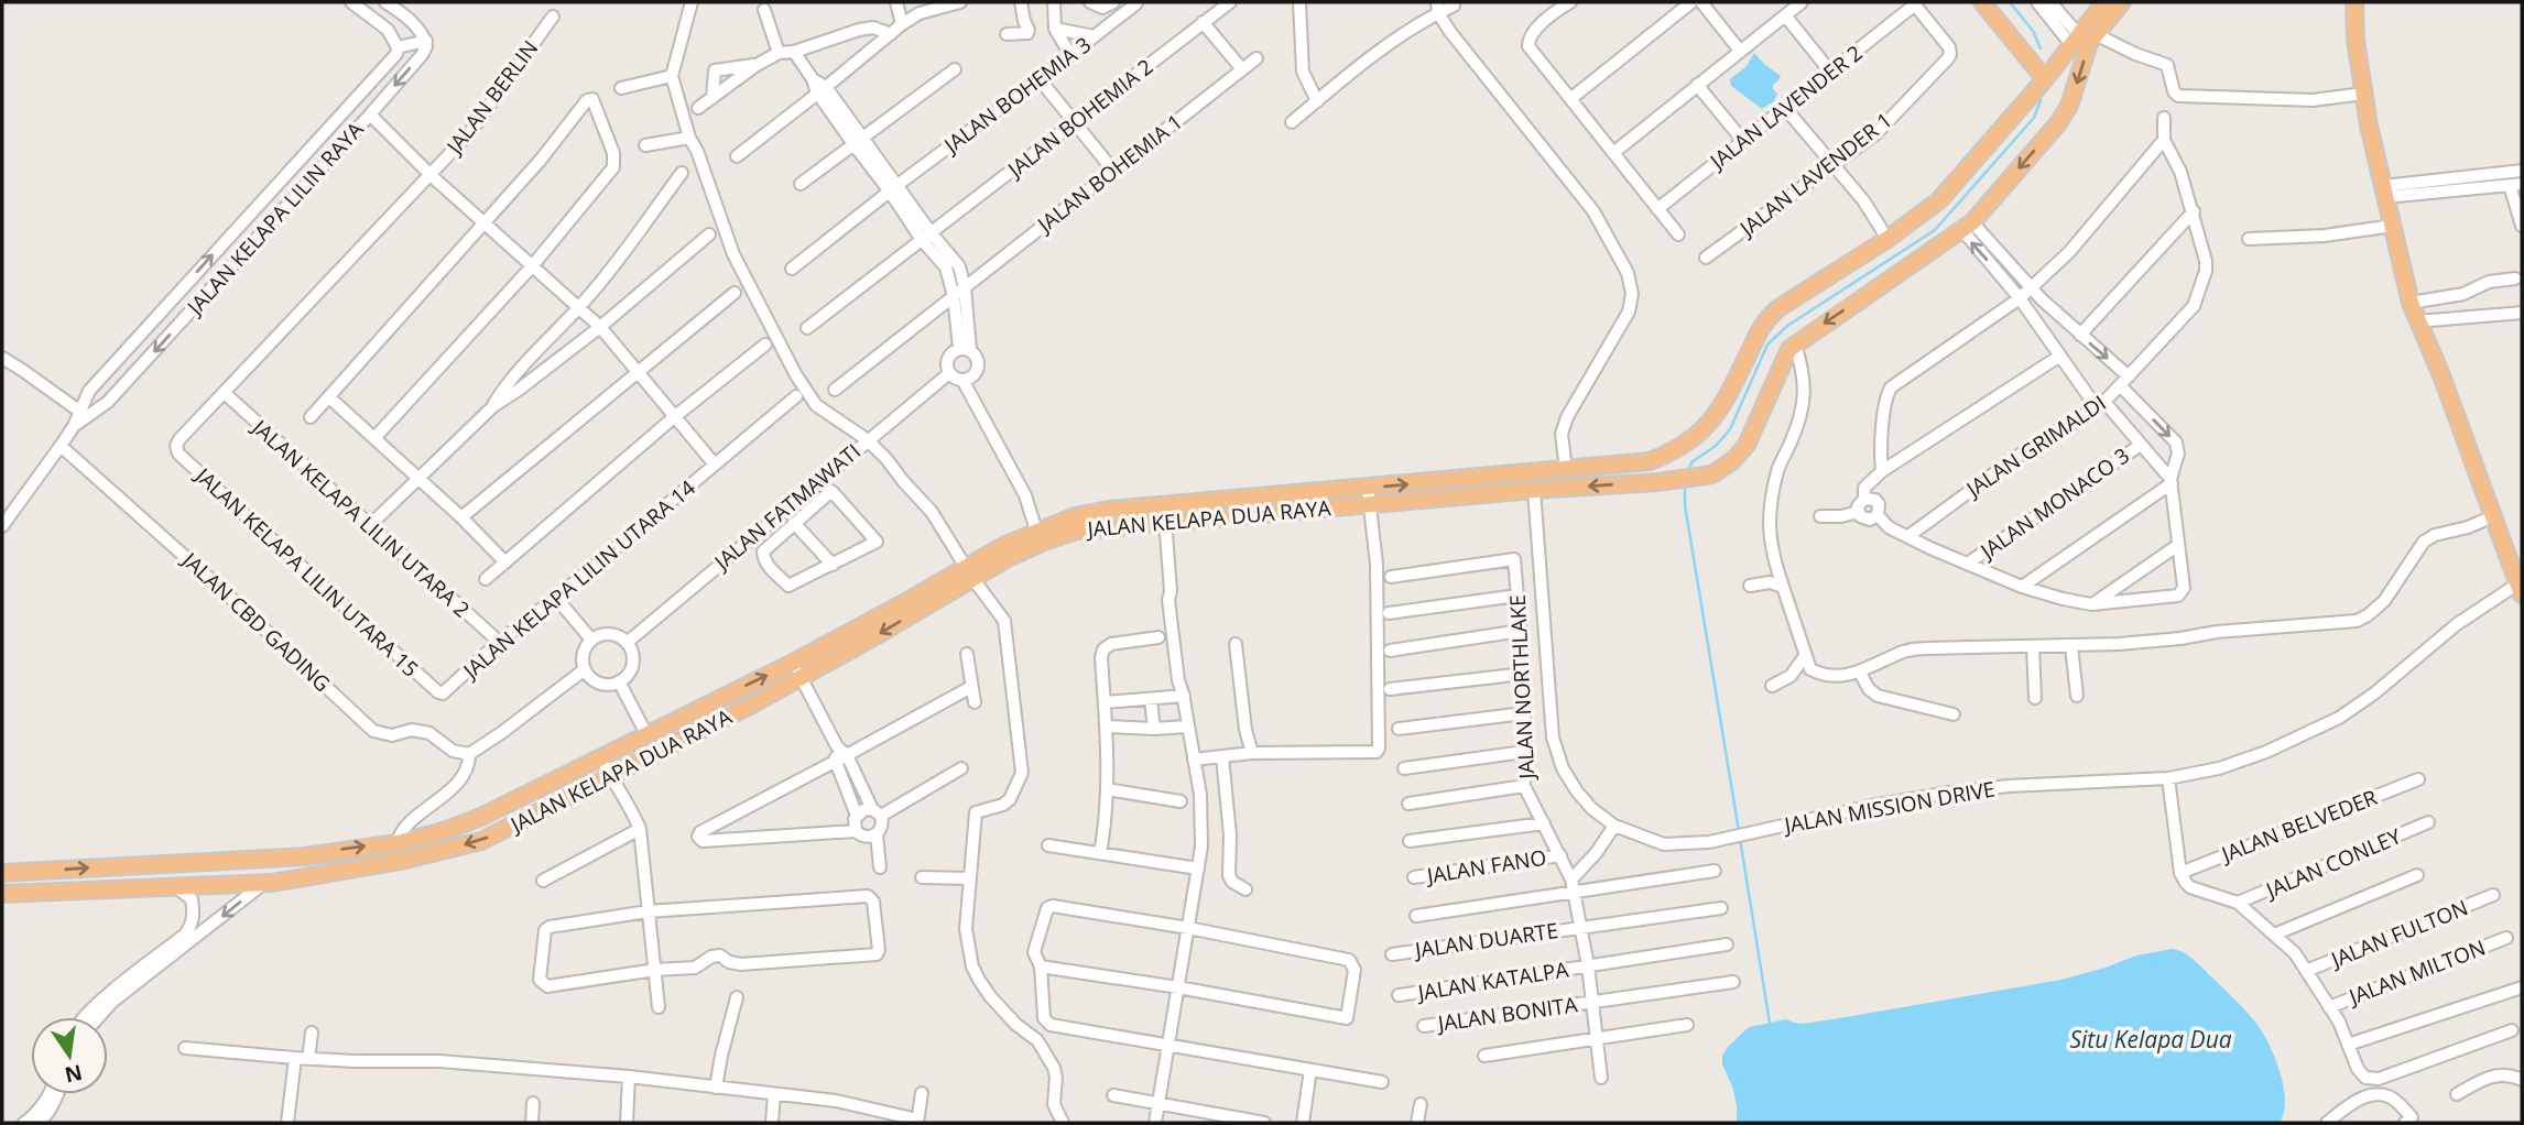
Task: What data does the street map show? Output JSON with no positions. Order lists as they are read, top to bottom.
{
  "streets": {
    "main road": ["JALAN KELAPA DUA RAYA"],
    "street": [
      "JALAN BOHEMIA 3",
      "JALAN BERLIN",
      "JALAN LAVENDER 2",
      "JALAN BOHEMIA 2",
      "JALAN BOHEMIA 1",
      "JALAN LAVENDER 1",
      "JALAN KELAPA LILIN RAYA",
      "JALAN GRIMALDI",
      "JALAN MONACO 3",
      "JALAN FATMAWATI",
      "JALAN KELAPA LILIN UTARA 2",
      "JALAN KELAPA LILIN UTARA 15",
      "JALAN KELAPA LILIN UTARA 14",
      "JALAN CBD GADING",
      "JALAN NORTHLAKE",
      "JALAN MISSION DRIVE",
      "JALAN BELVEDER",
      "JALAN CONLEY",
      "JALAN FANO",
      "JALAN FULTON",
      "JALAN DUARTE",
      "JALAN MILTON",
      "JALAN KATALPA",
      "JALAN BONITA"
    ]
  },
  "crossings": [
    ["JALAN LAVENDER 2", "JALAN LAVENDER 1"],
    ["JALAN KELAPA LILIN RAYA", "JALAN CBD GADING"],
    ["JALAN KELAPA LILIN UTARA 2", "JALAN KELAPA LILIN UTARA 15"],
    ["JALAN KELAPA LILIN UTARA 2", "JALAN KELAPA LILIN UTARA 14"],
    ["JALAN KELAPA DUA RAYA", "JALAN MISSION DRIVE"],
    ["JALAN KELAPA LILIN UTARA 15", "JALAN KELAPA LILIN UTARA 14"],
    ["JALAN NORTHLAKE", "JALAN FANO"],
    ["JALAN NORTHLAKE", "JALAN DUARTE"],
    ["JALAN NORTHLAKE", "JALAN KATALPA"],
    ["JALAN NORTHLAKE", "JALAN BONITA"]
  ],
  "water": ["Situ Kelapa Dua"],
  "north": "bottom"
}
